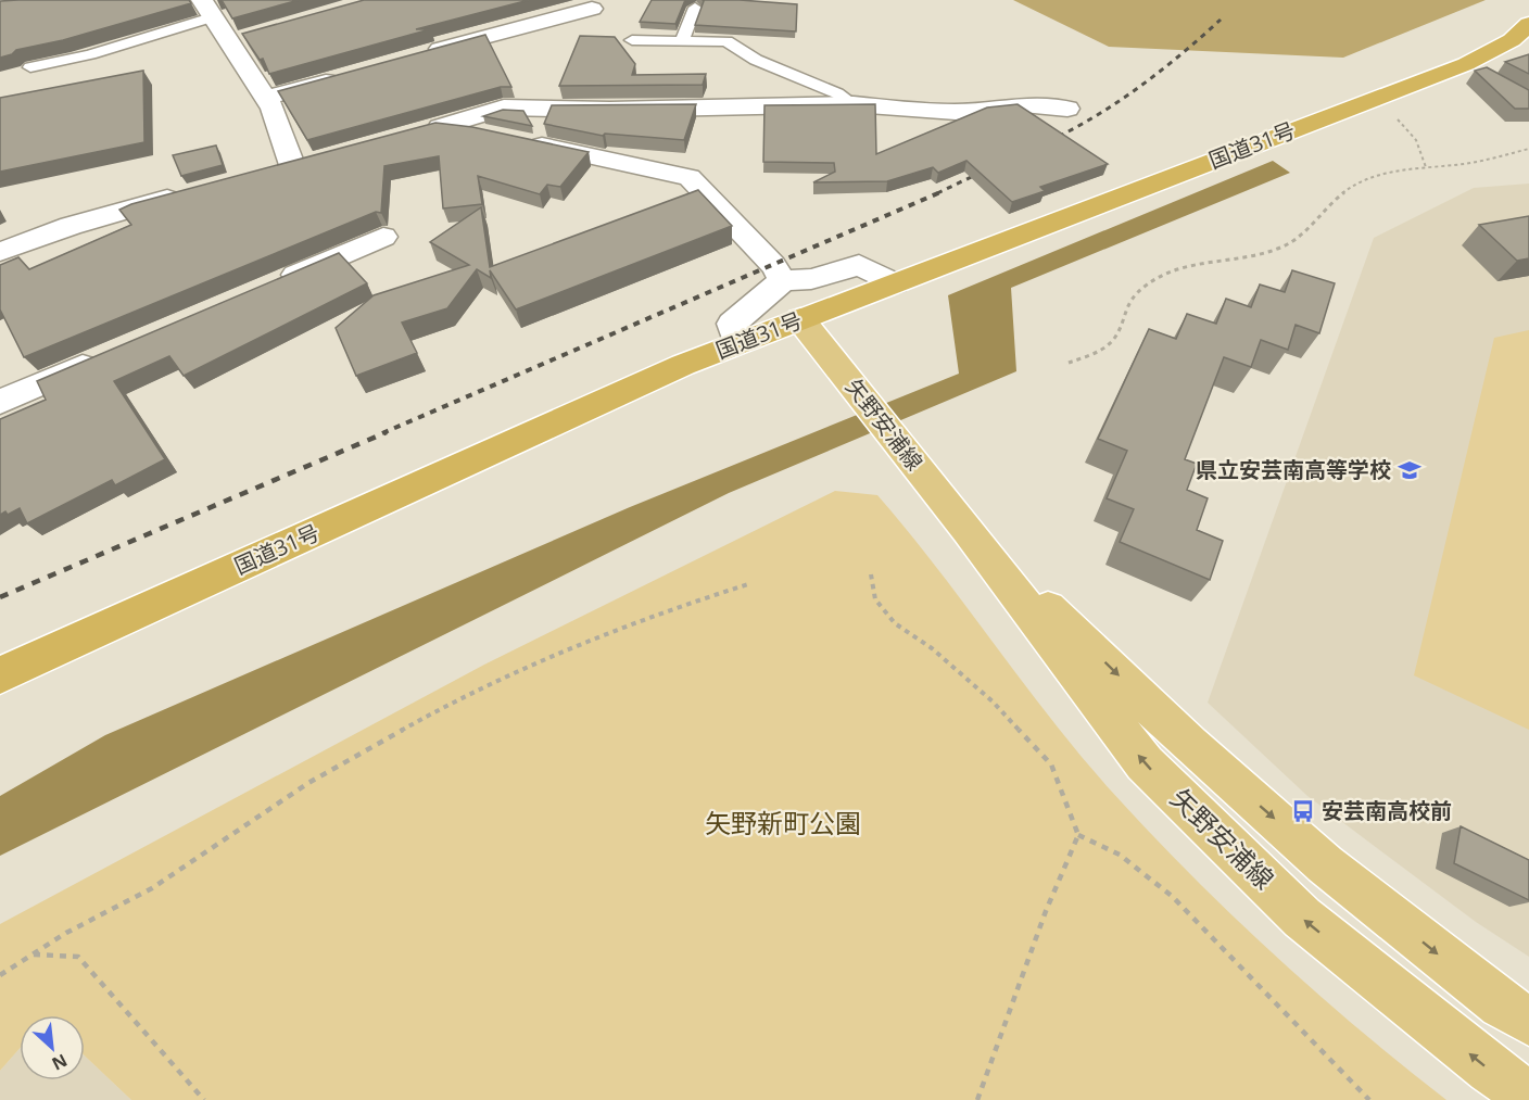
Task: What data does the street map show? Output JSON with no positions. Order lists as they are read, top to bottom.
{
  "streets": {
    "highway": ["国道31号"],
    "main road": ["矢野安浦線"]
  },
  "crossings": [
    ["国道31号", "矢野安浦線"]
  ],
  "parks": ["矢野新町公園"],
  "places": {
    "school or university": ["県立安芸南高等学校"],
    "bus stop": ["安芸南高校前"]
  },
  "north": "bottom right"
}
